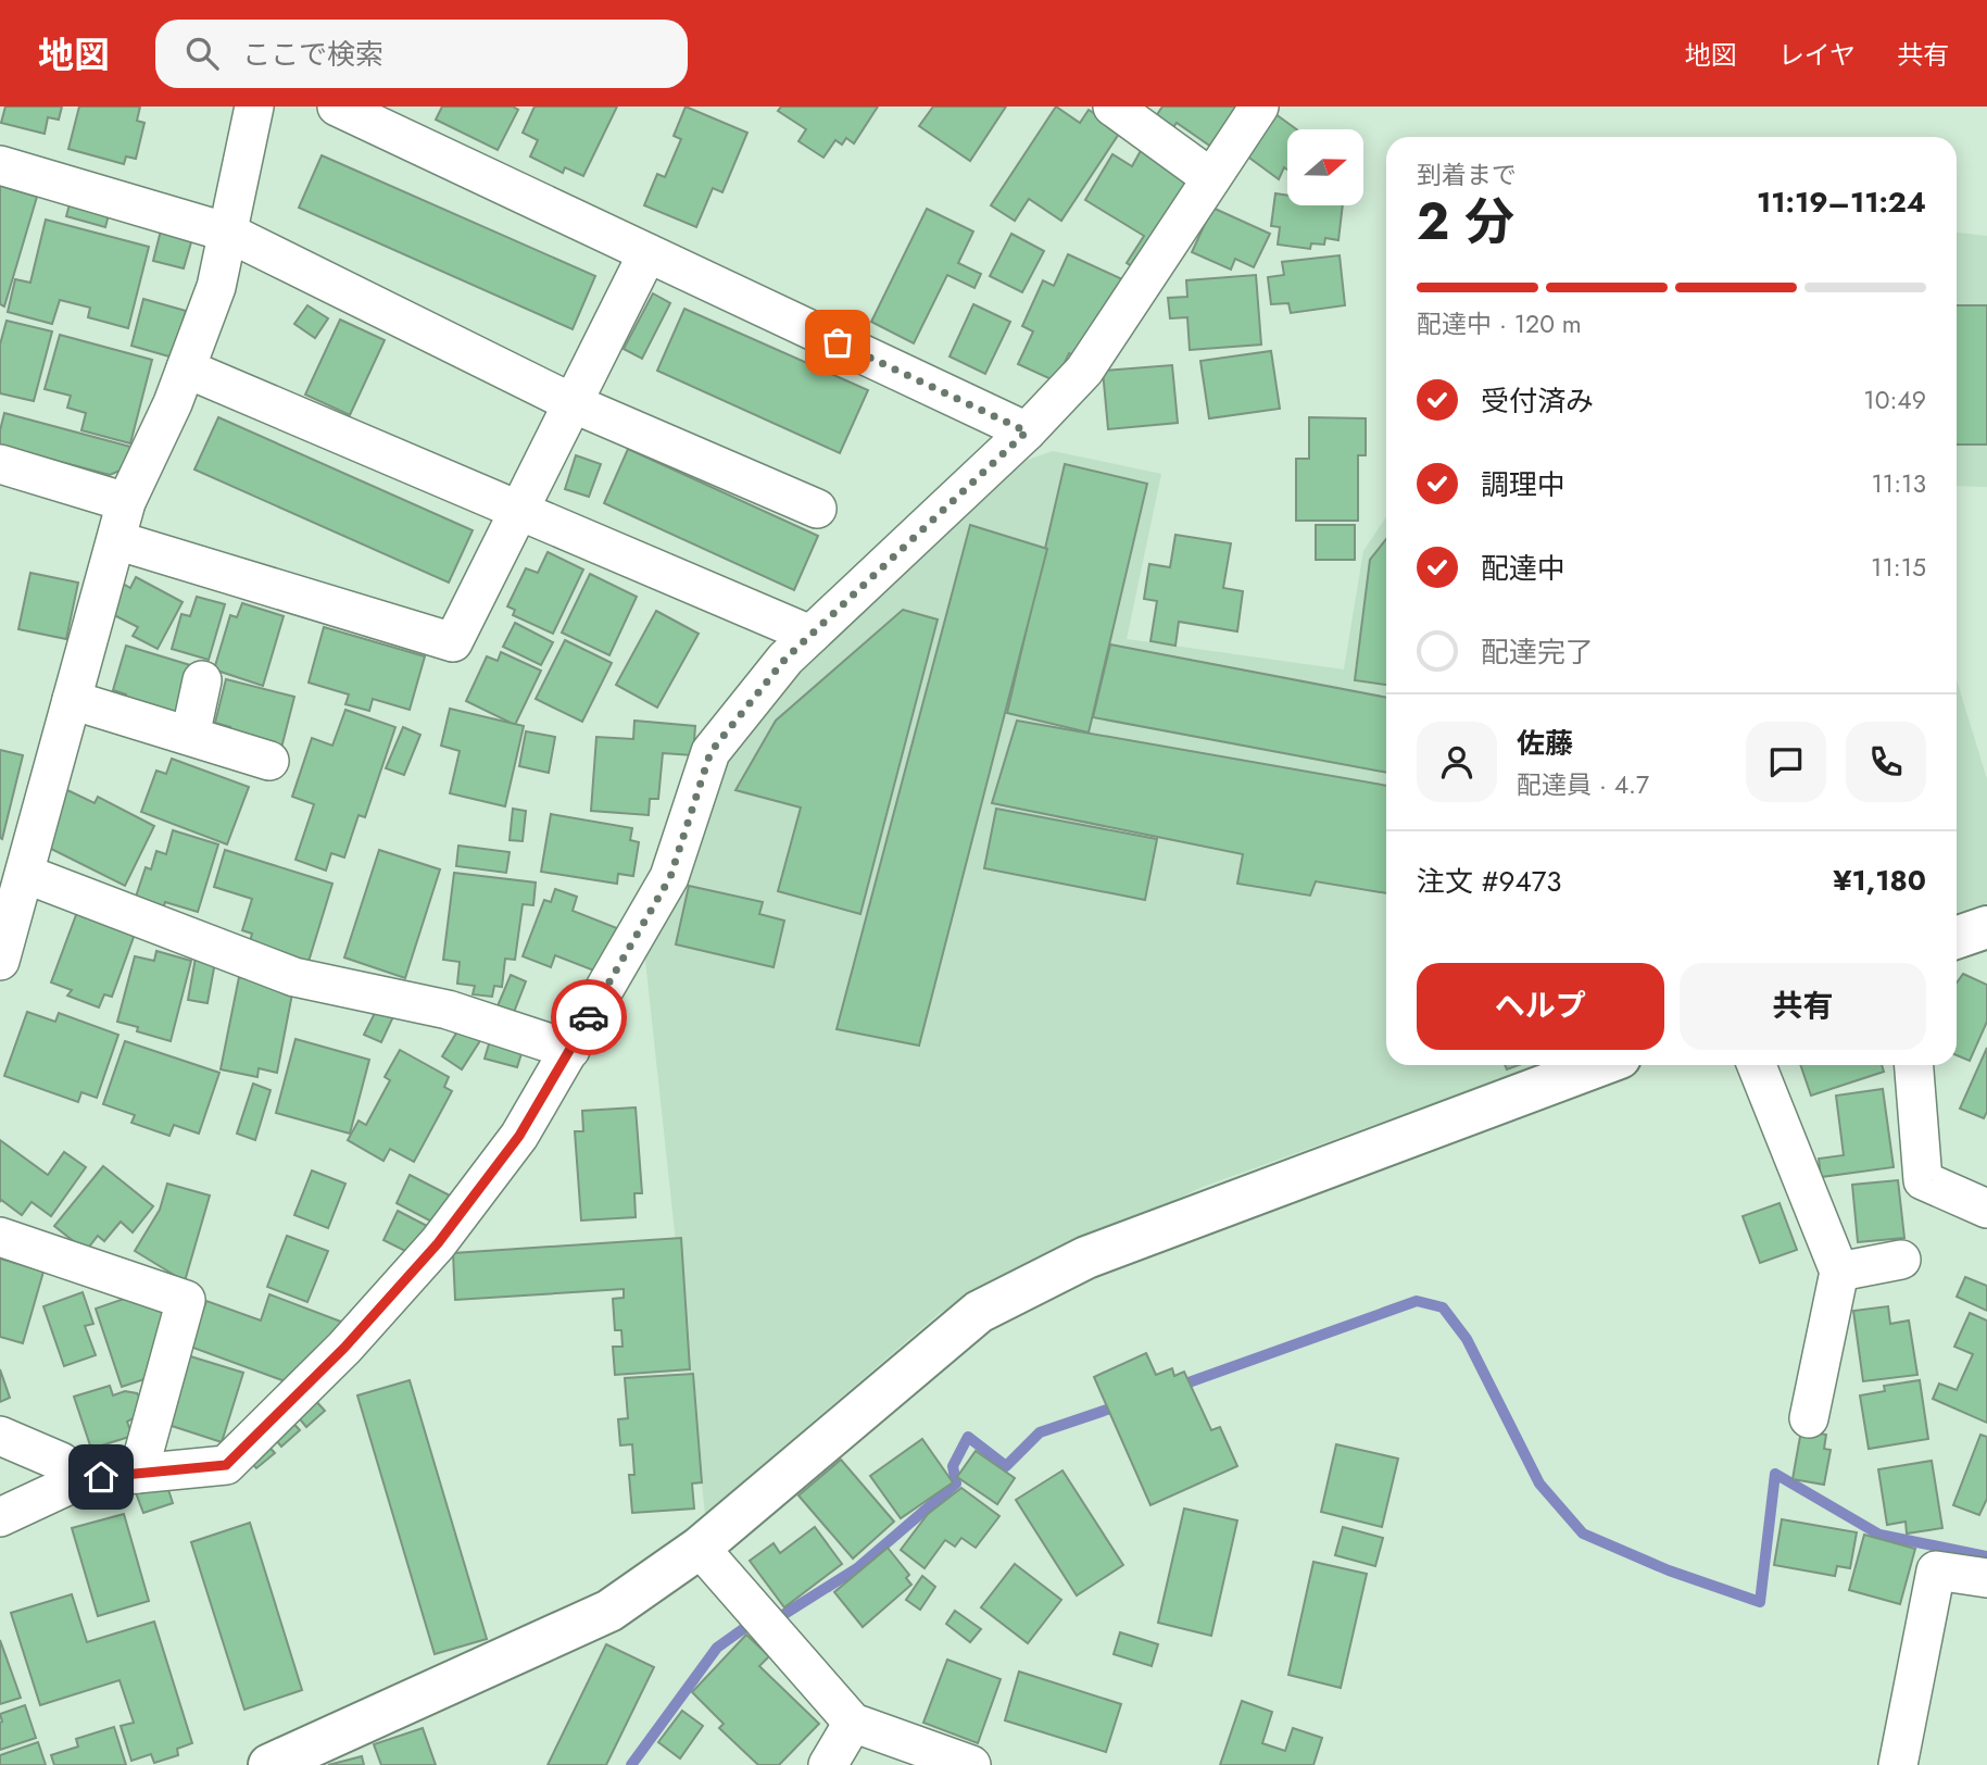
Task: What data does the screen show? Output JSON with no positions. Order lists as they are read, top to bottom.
{
  "north": "right",
  "page": {
    "header": "地図",
    "search": "ここで検索",
    "nav": ["地図", "レイヤ", "共有"],
    "heading": ["2 分", "到着まで", "11:19–11:24"],
    "panel": [
      "佐藤",
      "配達員 · 4.7",
      "注文 #9473",
      "¥1,180"
    ],
    "bar": "配達中 · 120 m",
    "list": [
      ["受付済み", "10:49"],
      ["調理中", "11:13"],
      ["配達中", "11:15"],
      "配達完了"
    ],
    "buttons": ["ヘルプ", "共有"]
  }
}
